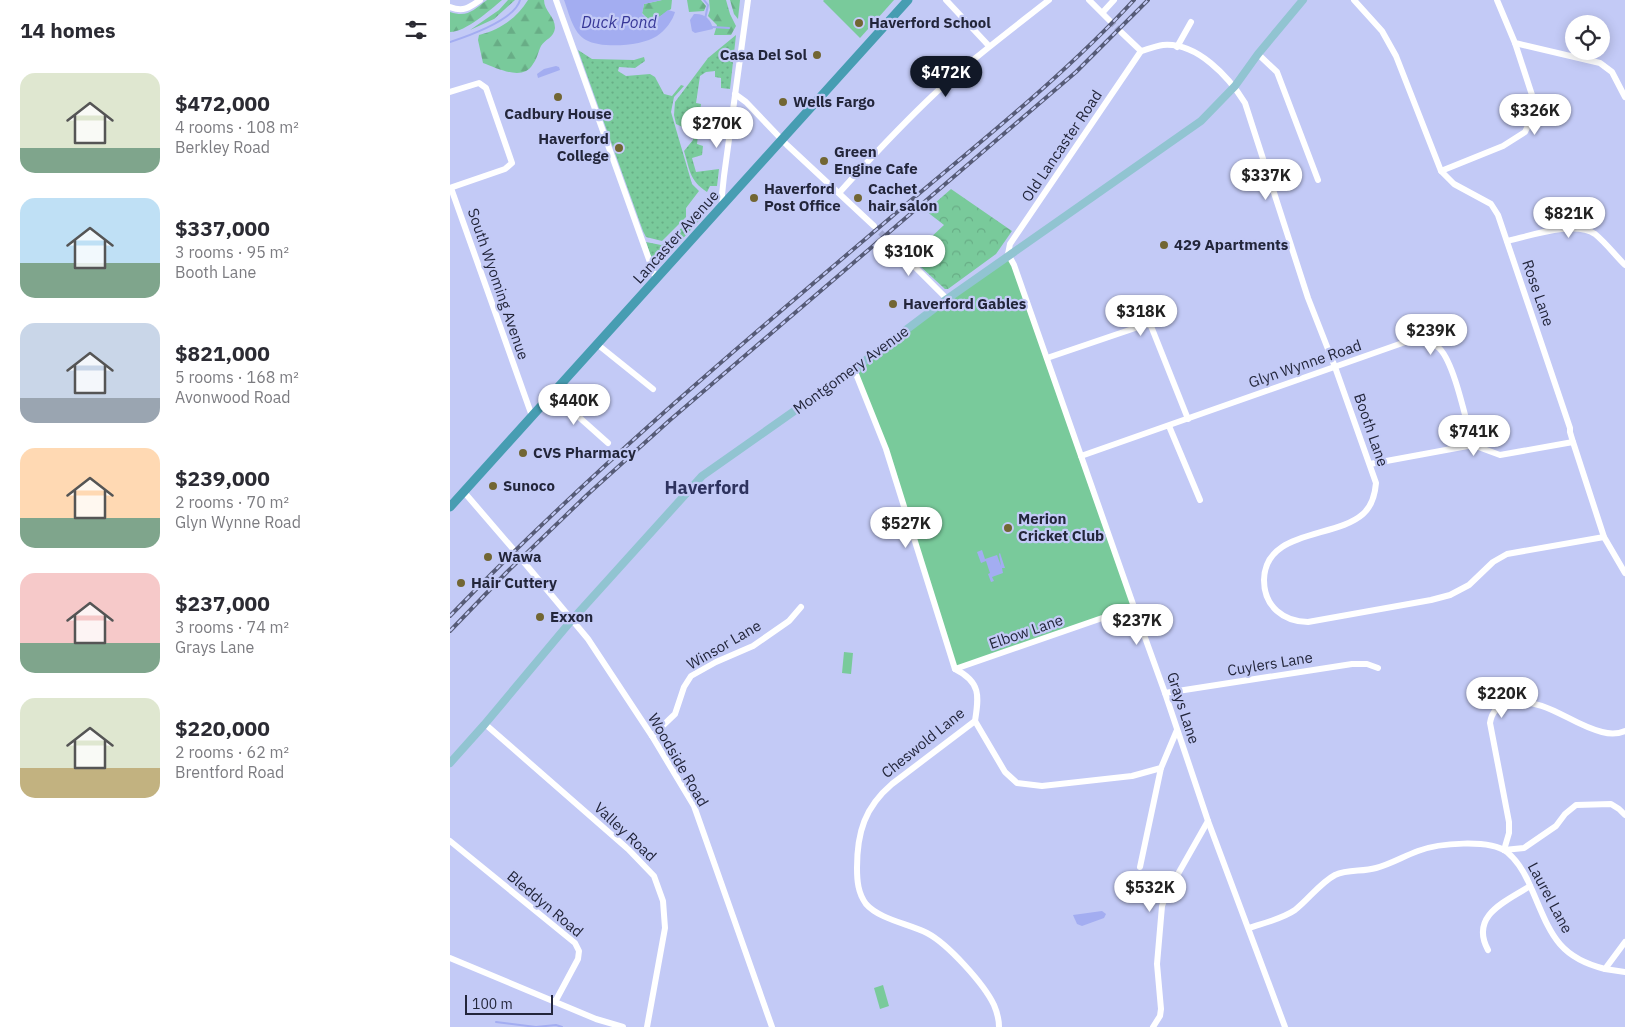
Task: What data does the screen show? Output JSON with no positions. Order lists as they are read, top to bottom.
{
  "streets": {
    "highway": ["Lancaster Avenue"],
    "main road": ["Montgomery Avenue"],
    "street": [
      "Old Lancaster Road",
      "South Wyoming Avenue",
      "Rose Lane",
      "Glyn Wynne Road",
      "Booth Lane",
      "Elbow Lane",
      "Winsor Lane",
      "Cuylers Lane",
      "Grays Lane",
      "Cheswold Lane",
      "Woodside Road",
      "Valley Road",
      "Laurel Lane",
      "Bleddyn Road"
    ]
  },
  "crossings": [
    ["Old Lancaster Road", "Montgomery Avenue"],
    ["Old Lancaster Road", "Booth Lane"],
    ["Old Lancaster Road", "Grays Lane"],
    ["Lancaster Avenue", "South Wyoming Avenue"],
    ["Rose Lane", "Booth Lane"],
    ["Glyn Wynne Road", "Booth Lane"],
    ["Glyn Wynne Road", "Grays Lane"],
    ["Montgomery Avenue", "Booth Lane"],
    ["Montgomery Avenue", "Grays Lane"],
    ["Montgomery Avenue", "Woodside Road"],
    ["Montgomery Avenue", "Valley Road"],
    ["Elbow Lane", "Grays Lane"],
    ["Elbow Lane", "Cheswold Lane"],
    ["Winsor Lane", "Woodside Road"],
    ["Cuylers Lane", "Grays Lane"]
  ],
  "districts": ["Haverford"],
  "water": ["Duck Pond"],
  "places": [
    "Haverford School",
    "Casa Del Sol",
    "Cadbury House",
    "Wells Fargo",
    "Haverford College",
    "Green Engine Cafe",
    "Haverford Post Office",
    "Cachet hair salon",
    "429 Apartments",
    "Haverford Gables",
    "CVS Pharmacy",
    "Sunoco",
    "Merion Cricket Club",
    "Wawa",
    "Hair Cuttery",
    "Exxon"
  ],
  "scale_bar": "100 m",
  "page": {
    "heading": "14 homes",
    "price": [
      "$472K",
      "$326K",
      "$270K",
      "$337K",
      "$821K",
      "$310K",
      "$318K",
      "$239K",
      "$440K",
      "$741K",
      "$527K",
      "$237K",
      "$220K",
      "$532K"
    ],
    "list": [
      {
        "name": "$472,000",
        "note": "4 rooms · 108 m² · Berkley Road"
      },
      {
        "name": "$337,000",
        "note": "3 rooms · 95 m² · Booth Lane"
      },
      {
        "name": "$821,000",
        "note": "5 rooms · 168 m² · Avonwood Road"
      },
      {
        "name": "$239,000",
        "note": "2 rooms · 70 m² · Glyn Wynne Road"
      },
      {
        "name": "$237,000",
        "note": "3 rooms · 74 m² · Grays Lane"
      },
      {
        "name": "$220,000",
        "note": "2 rooms · 62 m² · Brentford Road"
      }
    ],
    "scale": "100 m"
  }
}
